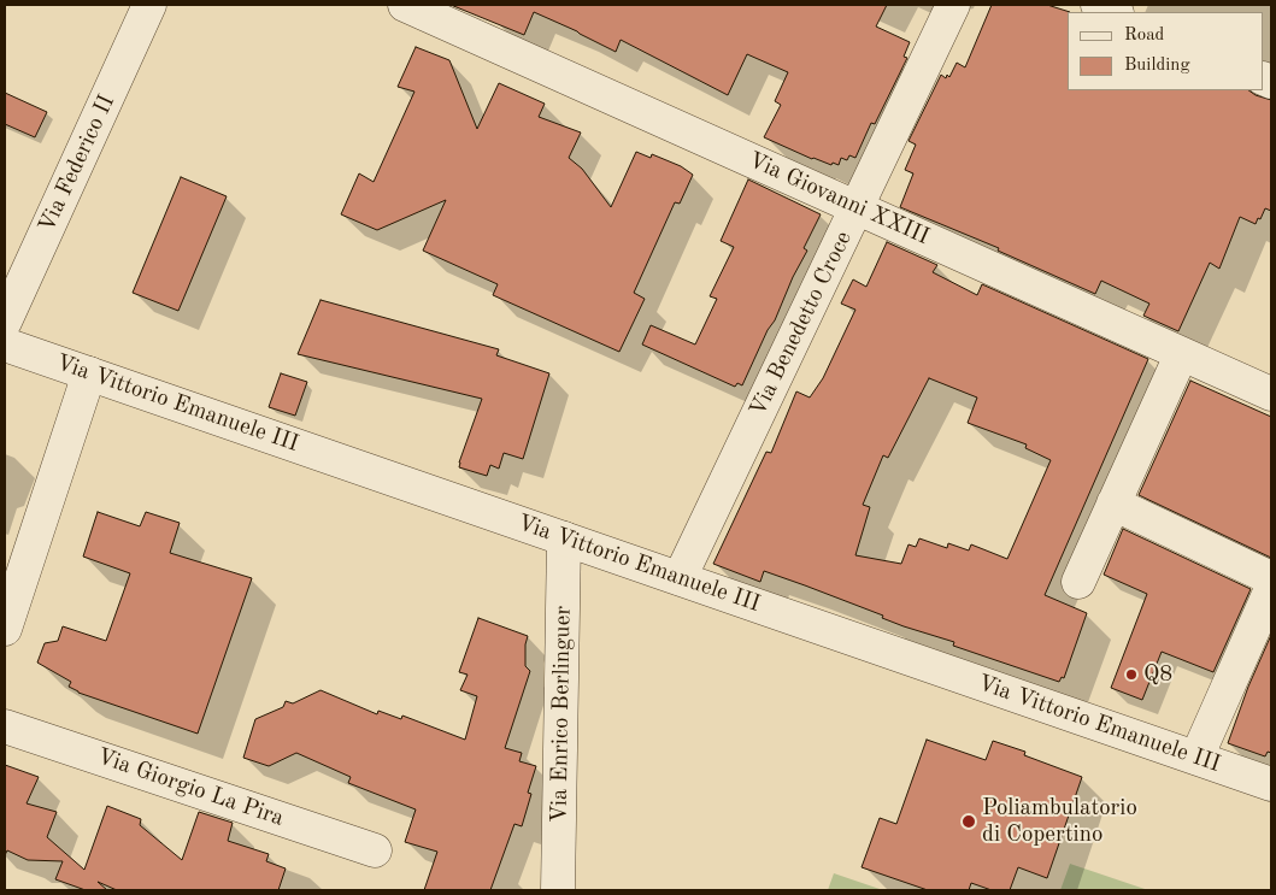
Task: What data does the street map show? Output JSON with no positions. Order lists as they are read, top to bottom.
{
  "streets": {
    "street": [
      "Via Federico II",
      "Via Giovanni XXIII",
      "Via Benedetto Croce",
      "Via Vittorio Emanuele III",
      "Via Enrico Berlinguer",
      "Via Giorgio La Pira"
    ]
  },
  "crossings": [
    ["Via Giovanni XXIII", "Via Benedetto Croce"],
    ["Via Benedetto Croce", "Via Vittorio Emanuele III"],
    ["Via Vittorio Emanuele III", "Via Enrico Berlinguer"]
  ],
  "places": ["Q8", "Poliambulatorio di Copertino"],
  "legend": ["Road", "Building"]
}
